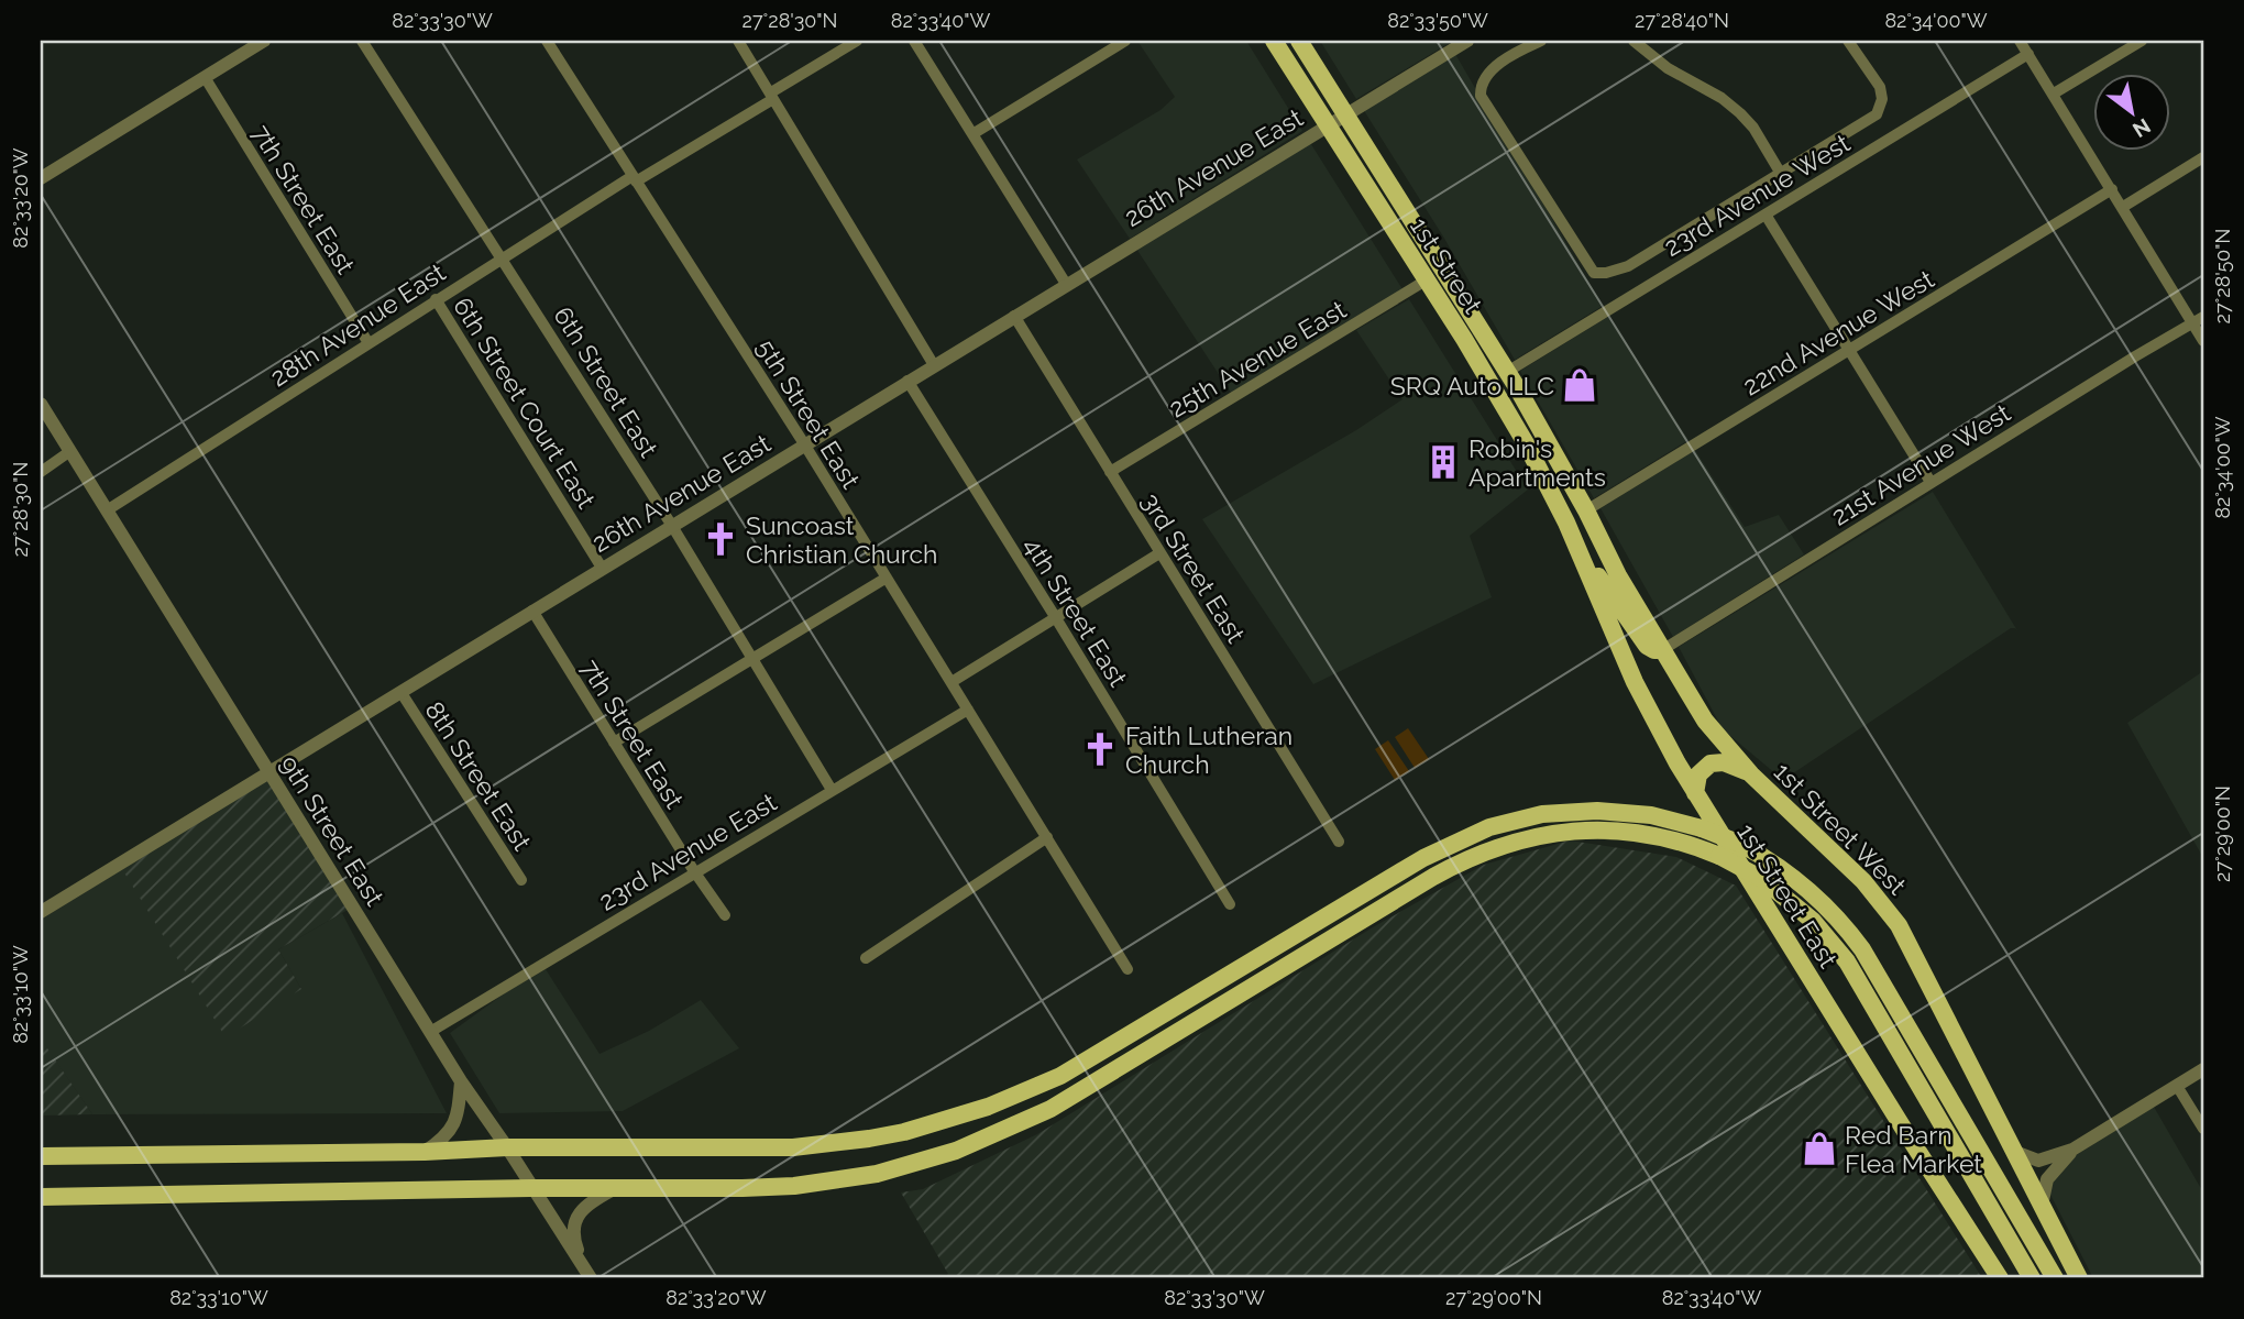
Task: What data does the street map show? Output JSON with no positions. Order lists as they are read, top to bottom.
{
  "streets": {
    "main road": ["1st Street", "1st Street West", "1st Street East"],
    "street": [
      "26th Avenue East",
      "23rd Avenue West",
      "7th Street East",
      "28th Avenue East",
      "22nd Avenue West",
      "25th Avenue East",
      "6th Street East",
      "6th Street Court East",
      "5th Street East",
      "21st Avenue West",
      "3rd Street East",
      "4th Street East",
      "8th Street East",
      "9th Street East",
      "23rd Avenue East"
    ]
  },
  "crossings": [
    ["26th Avenue East", "7th Street East"],
    ["26th Avenue East", "1st Street"],
    ["26th Avenue East", "6th Street East"],
    ["26th Avenue East", "6th Street Court East"],
    ["26th Avenue East", "5th Street East"],
    ["26th Avenue East", "3rd Street East"],
    ["26th Avenue East", "4th Street East"],
    ["26th Avenue East", "8th Street East"],
    ["26th Avenue East", "9th Street East"],
    ["23rd Avenue West", "1st Street"],
    ["7th Street East", "28th Avenue East"],
    ["7th Street East", "23rd Avenue East"],
    ["1st Street", "22nd Avenue West"],
    ["1st Street", "25th Avenue East"],
    ["1st Street", "1st Street West"],
    ["1st Street", "1st Street East"],
    ["28th Avenue East", "6th Street East"],
    ["28th Avenue East", "6th Street Court East"],
    ["28th Avenue East", "5th Street East"],
    ["28th Avenue East", "9th Street East"],
    ["22nd Avenue West", "1st Street West"],
    ["25th Avenue East", "3rd Street East"],
    ["6th Street East", "23rd Avenue East"],
    ["5th Street East", "23rd Avenue East"],
    ["21st Avenue West", "1st Street West"],
    ["9th Street East", "23rd Avenue East"]
  ],
  "places": {
    "shop": ["SRQ Auto LLC", "Red Barn Flea Market"],
    "building": ["Robin's Apartments"],
    "church": ["Suncoast Christian Church", "Faith Lutheran Church"]
  },
  "north": "bottom right",
  "coordinates": [
    "82°33'30\"W",
    "27°28'30\"N",
    "82°33'40\"W",
    "82°33'50\"W",
    "27°28'40\"N",
    "82°34'00\"W",
    "82°33'20\"W",
    "27°28'50\"N",
    "27°29'00\"N",
    "82°33'10\"W"
  ]
}
